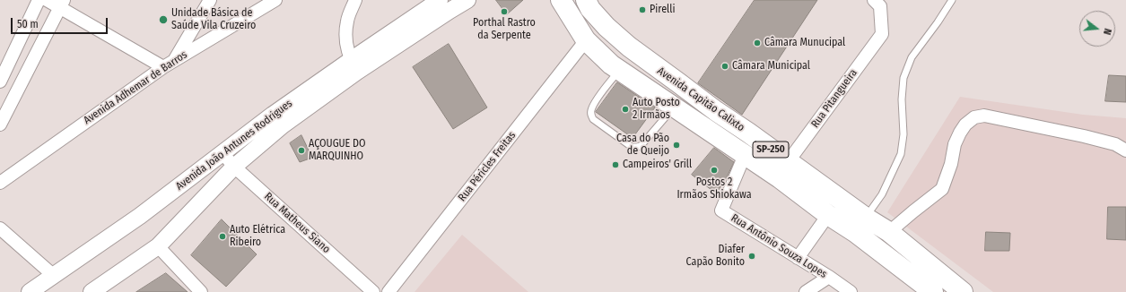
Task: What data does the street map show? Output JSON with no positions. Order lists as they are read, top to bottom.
{
  "streets": {
    "main road": ["Avenida Capitão Calixto", "SP-250"],
    "street": [
      "Avenida Adhemar de Barros",
      "Rua Pitangueira",
      "Avenida João Antunes Rodrigues",
      "Rua Péricles Freitas",
      "Rua Matheus Siano",
      "Rua Antônio Souza Lopes"
    ]
  },
  "crossings": [
    ["Rua Pitangueira", "Avenida Capitão Calixto"],
    ["Avenida Capitão Calixto", "Rua Péricles Freitas"],
    ["Avenida Capitão Calixto", "Rua Antônio Souza Lopes"],
    ["Avenida João Antunes Rodrigues", "Rua Matheus Siano"]
  ],
  "places": [
    "Pirelli",
    "Porthal Rastro da Serpente",
    "Unidade Básica de Saúde Vila Cruzeiro",
    "Câmara Munucipal",
    "Câmara Municipal",
    "Auto Posto 2 Irmãos",
    "Casa do Pão de Queijo",
    "AÇOUGUE DO MARQUINHO",
    "Campeiros' Grill",
    "Postos 2 Irmãos Shiokawa",
    "Auto Elétrica Ribeiro",
    "Diafer Capão Bonito"
  ],
  "scale_bar": "50 m",
  "north": "right"
}
